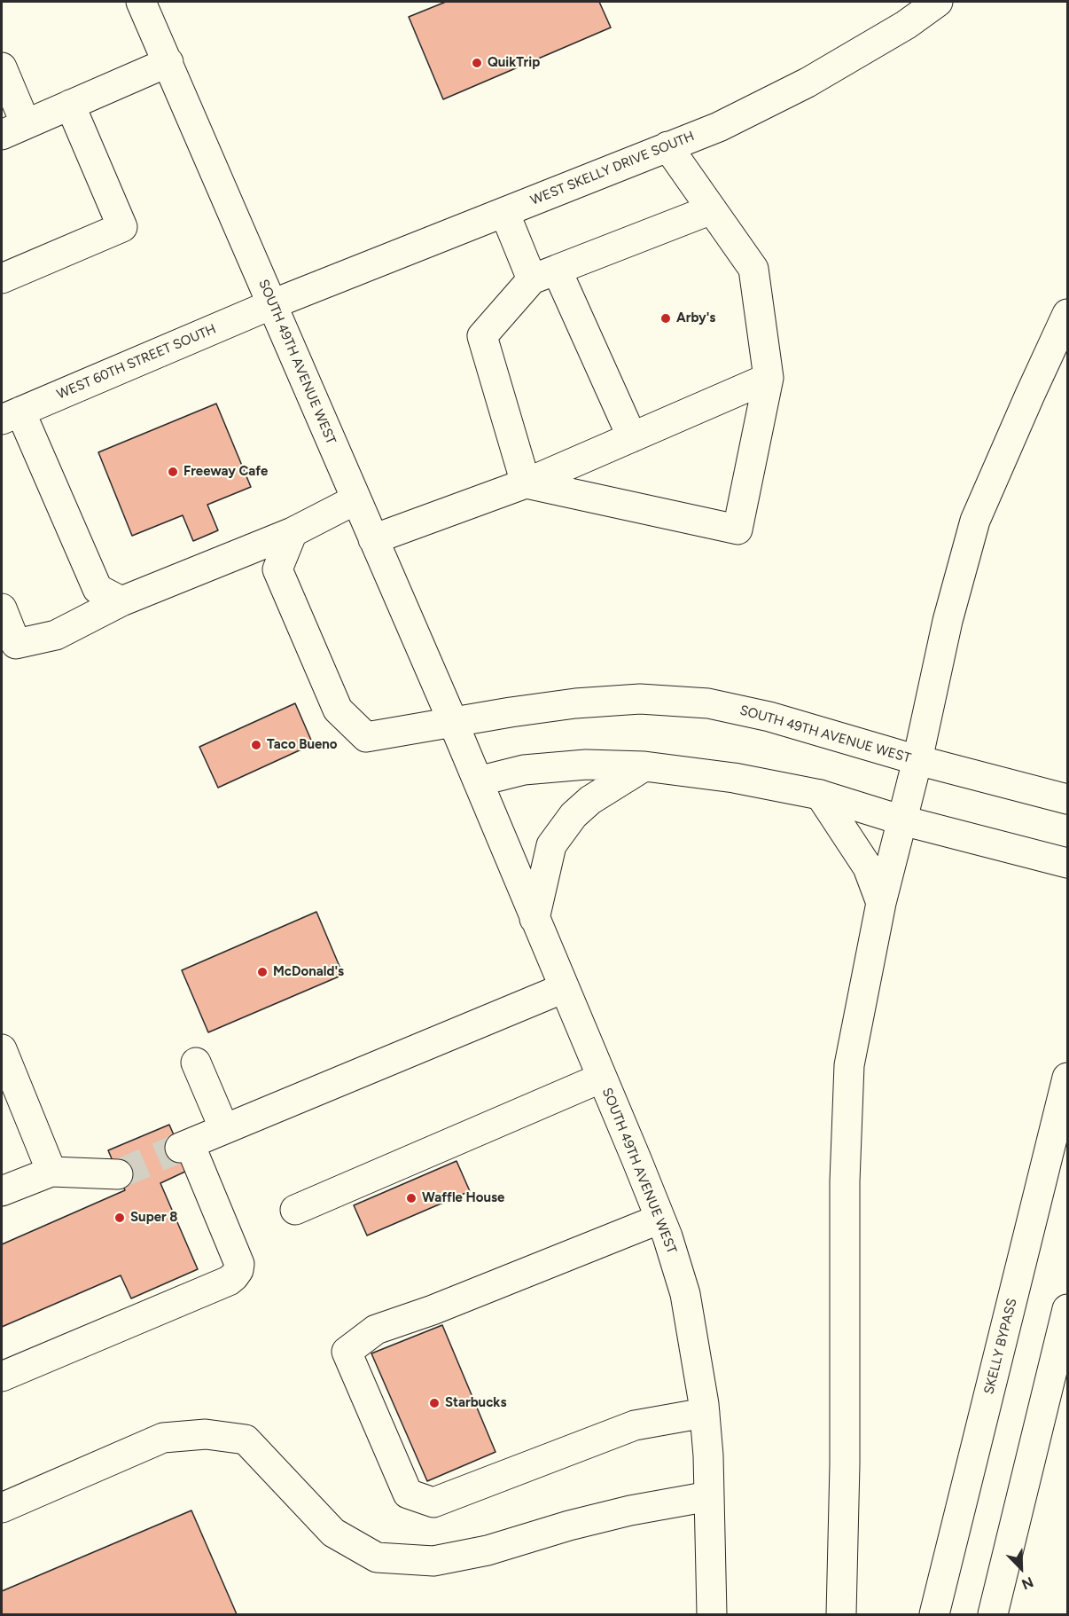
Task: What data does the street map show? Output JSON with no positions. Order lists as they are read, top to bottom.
{
  "streets": {
    "main road": [
      "WEST SKELLY DRIVE SOUTH",
      "WEST 60TH STREET SOUTH",
      "SOUTH 49TH AVENUE WEST",
      "SKELLY BYPASS"
    ]
  },
  "crossings": [
    ["WEST SKELLY DRIVE SOUTH", "WEST 60TH STREET SOUTH"],
    ["WEST SKELLY DRIVE SOUTH", "SOUTH 49TH AVENUE WEST"],
    ["WEST 60TH STREET SOUTH", "SOUTH 49TH AVENUE WEST"]
  ],
  "places": [
    "QuikTrip",
    "Arby's",
    "Freeway Cafe",
    "Taco Bueno",
    "McDonald's",
    "Waffle House",
    "Super 8",
    "Starbucks"
  ],
  "north": "bottom right"
}
